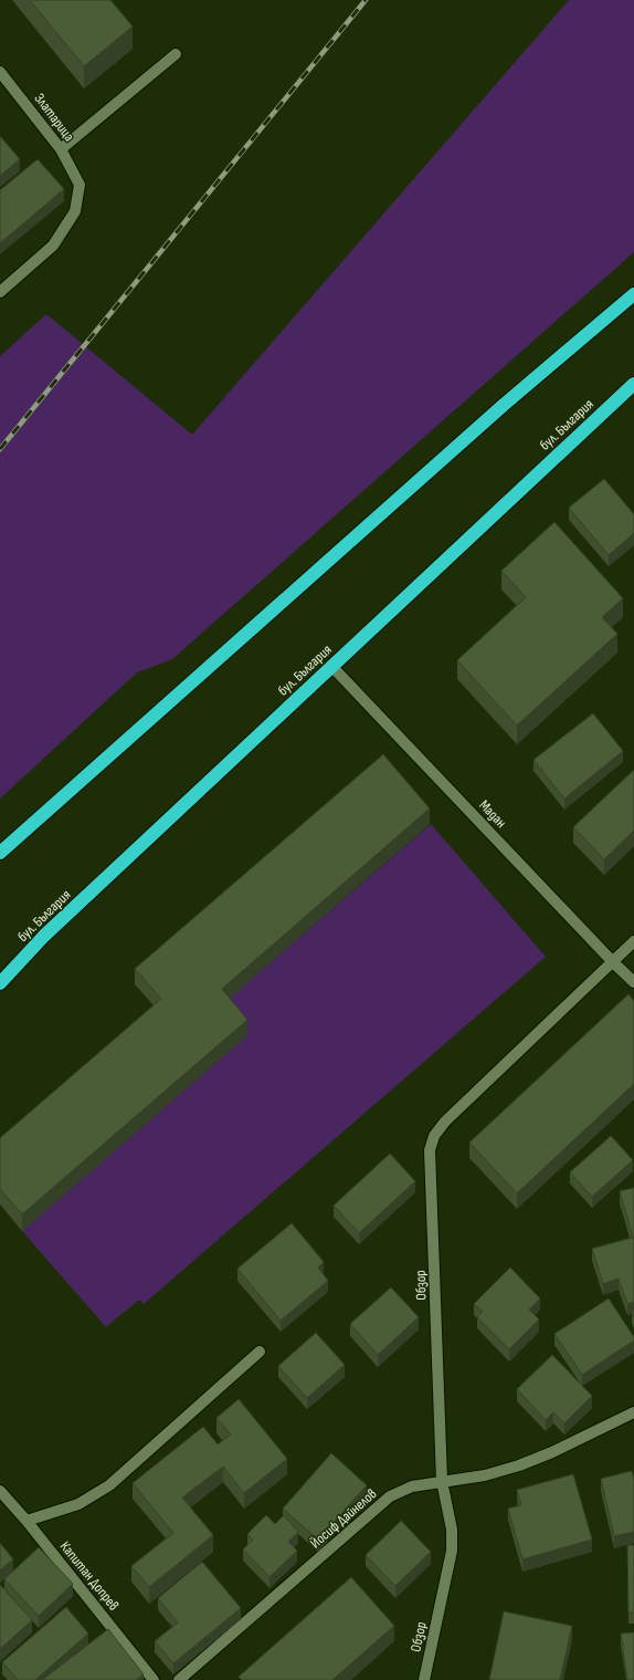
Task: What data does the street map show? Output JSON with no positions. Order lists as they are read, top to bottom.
{
  "streets": {
    "highway": ["бул. България"],
    "street": [
      "Златарица",
      "Мадан",
      "Обзор",
      "Йосиф Дайнелов",
      "Капитан Допрев"
    ]
  },
  "crossings": [
    ["бул. България", "Мадан"],
    ["Мадан", "Обзор"],
    ["Обзор", "Йосиф Дайнелов"]
  ]
}
